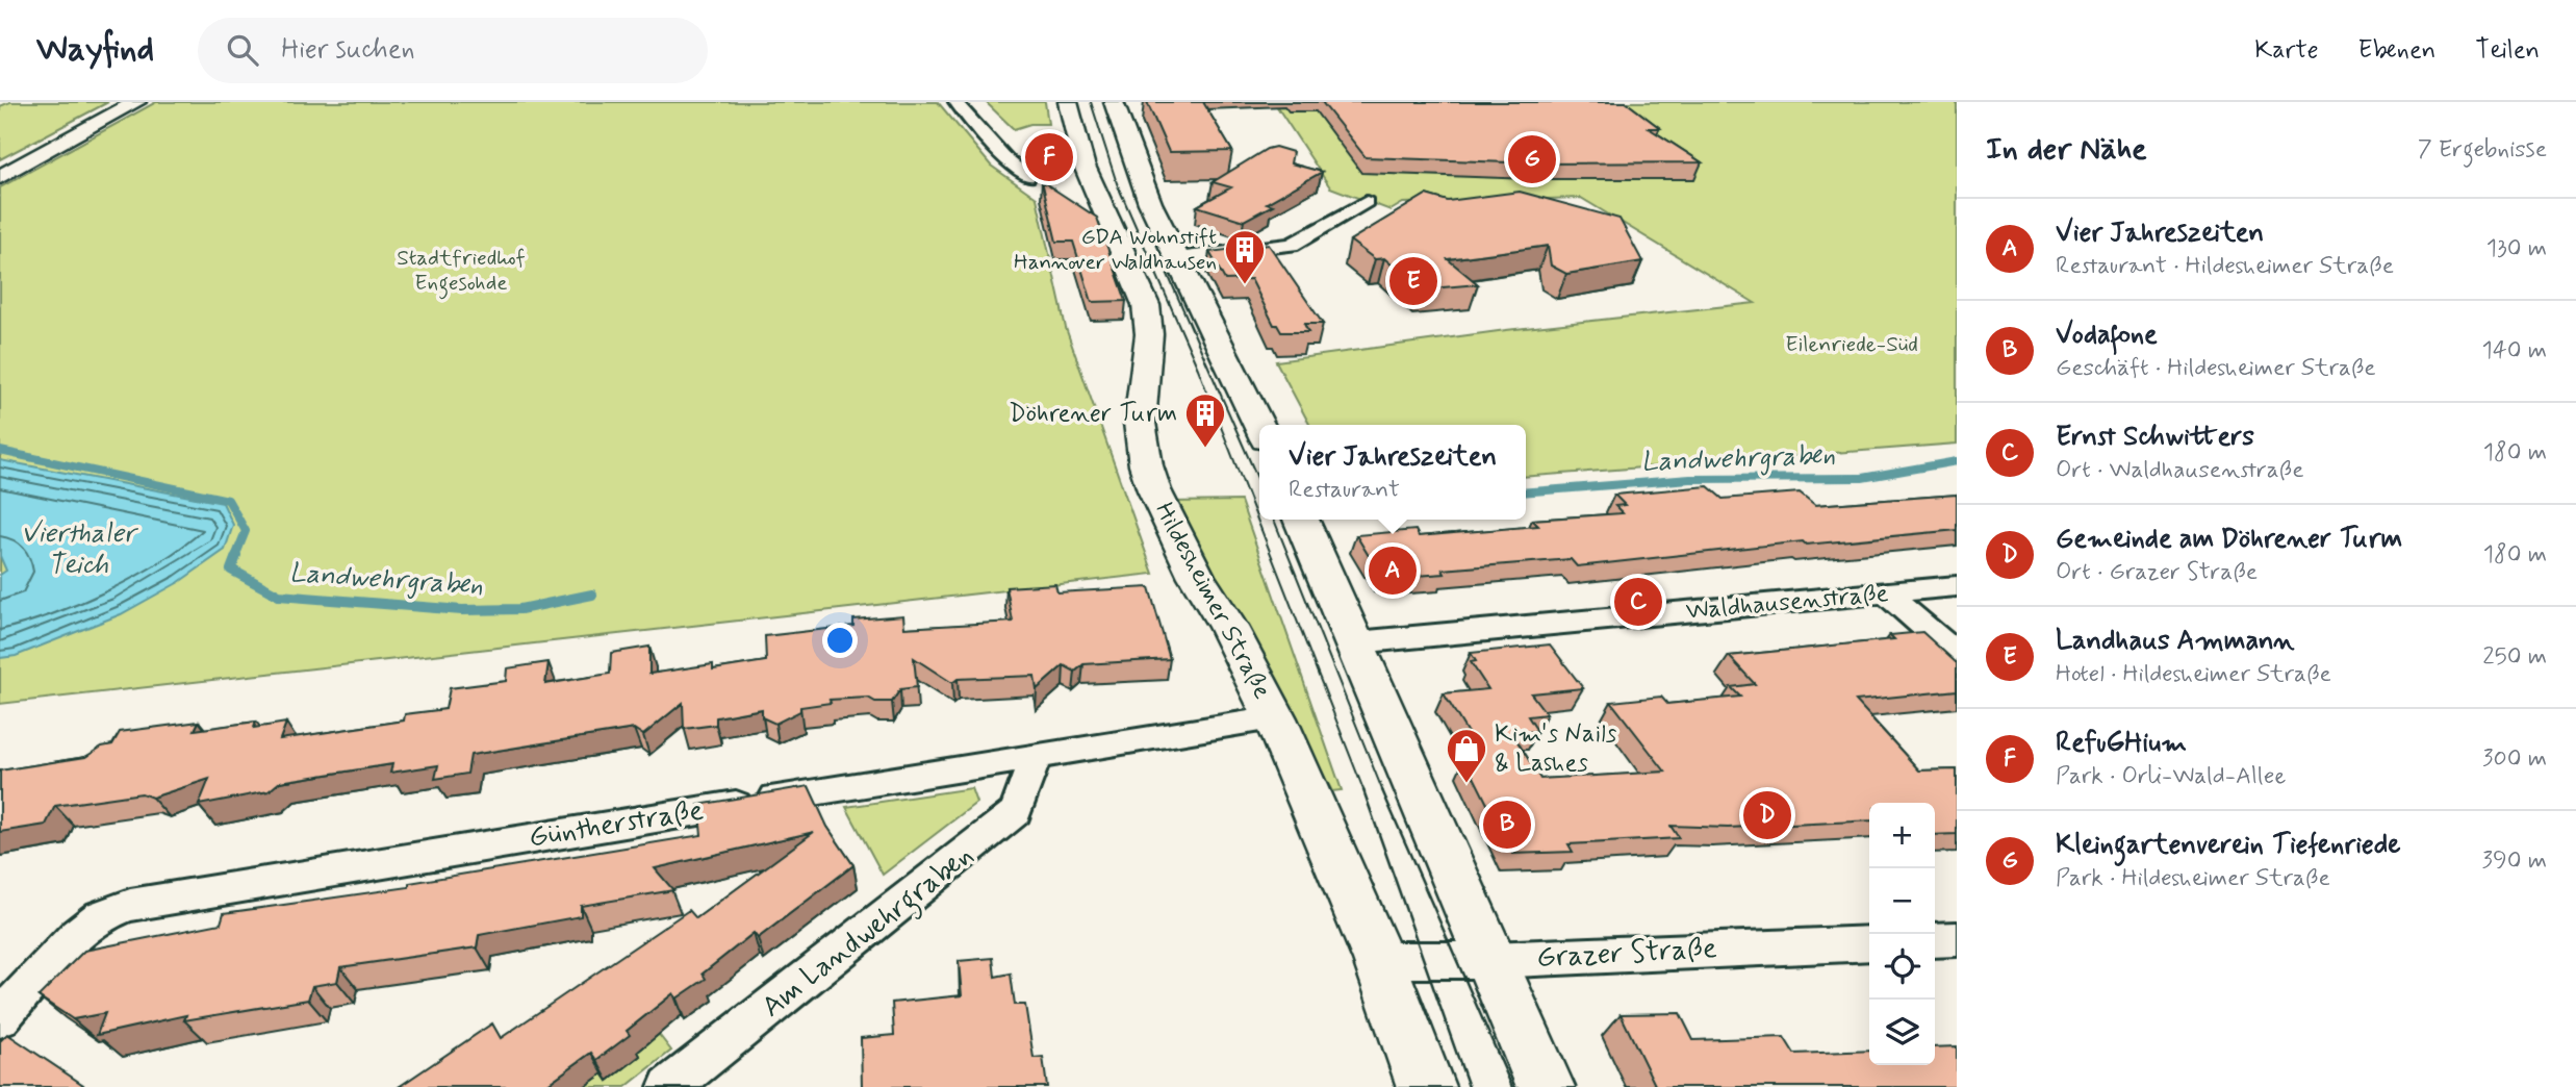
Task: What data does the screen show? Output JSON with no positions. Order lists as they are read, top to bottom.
{
  "streets": {
    "main road": ["Hildesheimer Straße"],
    "street": [
      "Waldhausenstraße",
      "Güntherstraße",
      "Am Landwehrgraben",
      "Grazer Straße"
    ]
  },
  "crossings": [
    ["Hildesheimer Straße", "Güntherstraße"],
    ["Hildesheimer Straße", "Grazer Straße"],
    ["Güntherstraße", "Am Landwehrgraben"]
  ],
  "water": ["Landwehrgraben", "Vierthaler Teich"],
  "parks": ["Stadtfriedhof Engesohde", "Eilenriede-Süd"],
  "places": {
    "building": ["GDA Wohnstift Hannover Waldhausen", "Döhrener Turm"],
    "shop": ["Kim's Nails & Lashes"]
  },
  "page": {
    "header": "Wayfind",
    "search": "Hier suchen",
    "nav": ["Karte", "Ebenen", "Teilen"],
    "heading": ["In der Nähe", "7 Ergebnisse"],
    "pins": [
      "F",
      "G",
      "E",
      "A",
      "C",
      "D",
      "B"
    ],
    "list": [
      {
        "mark": "A",
        "name": "Vier Jahreszeiten",
        "note": "Restaurant · Hildesheimer Straße",
        "value": "130 m"
      },
      {
        "mark": "B",
        "name": "Vodafone",
        "note": "Geschäft · Hildesheimer Straße",
        "value": "140 m"
      },
      {
        "mark": "C",
        "name": "Ernst Schwitters",
        "note": "Ort · Waldhausenstraße",
        "value": "180 m"
      },
      {
        "mark": "D",
        "name": "Gemeinde am Döhrener Turm",
        "note": "Ort · Grazer Straße",
        "value": "180 m"
      },
      {
        "mark": "E",
        "name": "Landhaus Ammann",
        "note": "Hotel · Hildesheimer Straße",
        "value": "250 m"
      },
      {
        "mark": "F",
        "name": "RefuGHium",
        "note": "Park · Orli-Wald-Allee",
        "value": "300 m"
      },
      {
        "mark": "G",
        "name": "Kleingartenverein Tiefenriede",
        "note": "Park · Hildesheimer Straße",
        "value": "390 m"
      }
    ],
    "popup": ["Vier Jahreszeiten", "Restaurant"],
    "map_buttons": ["+", "−"]
  }
}
